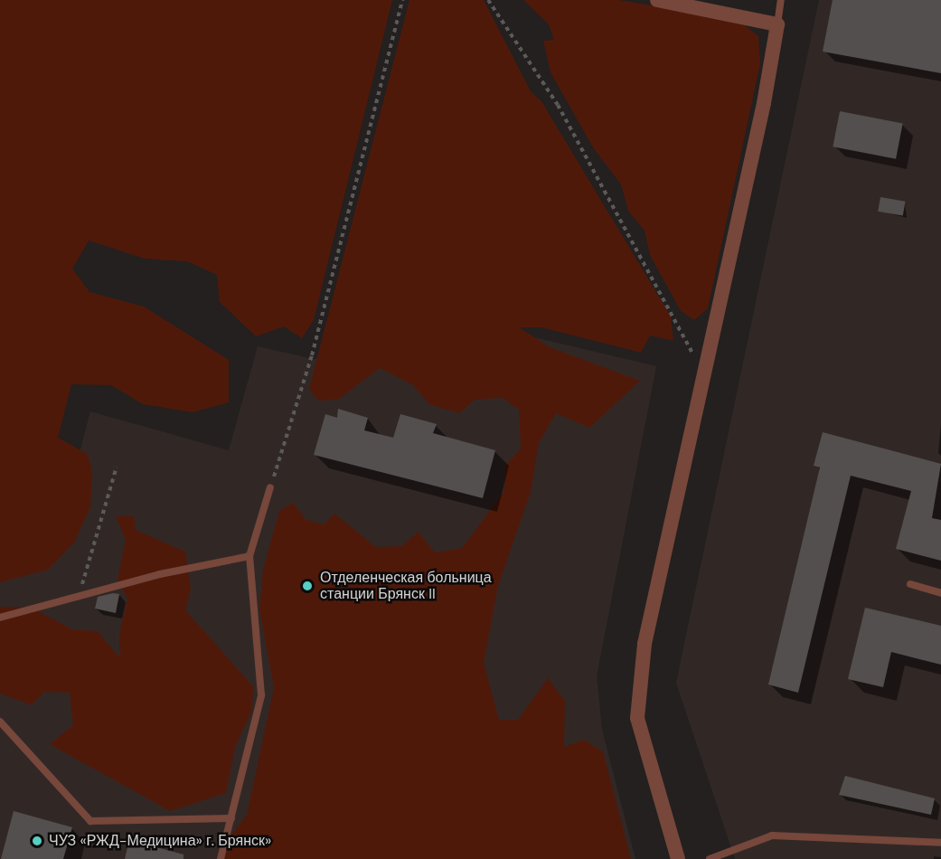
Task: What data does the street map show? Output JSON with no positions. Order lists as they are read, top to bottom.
{
  "places": ["Отделенческая больница станции Брянск II", "ЧУЗ «РЖД-Медицина» г. Брянск»"]
}
